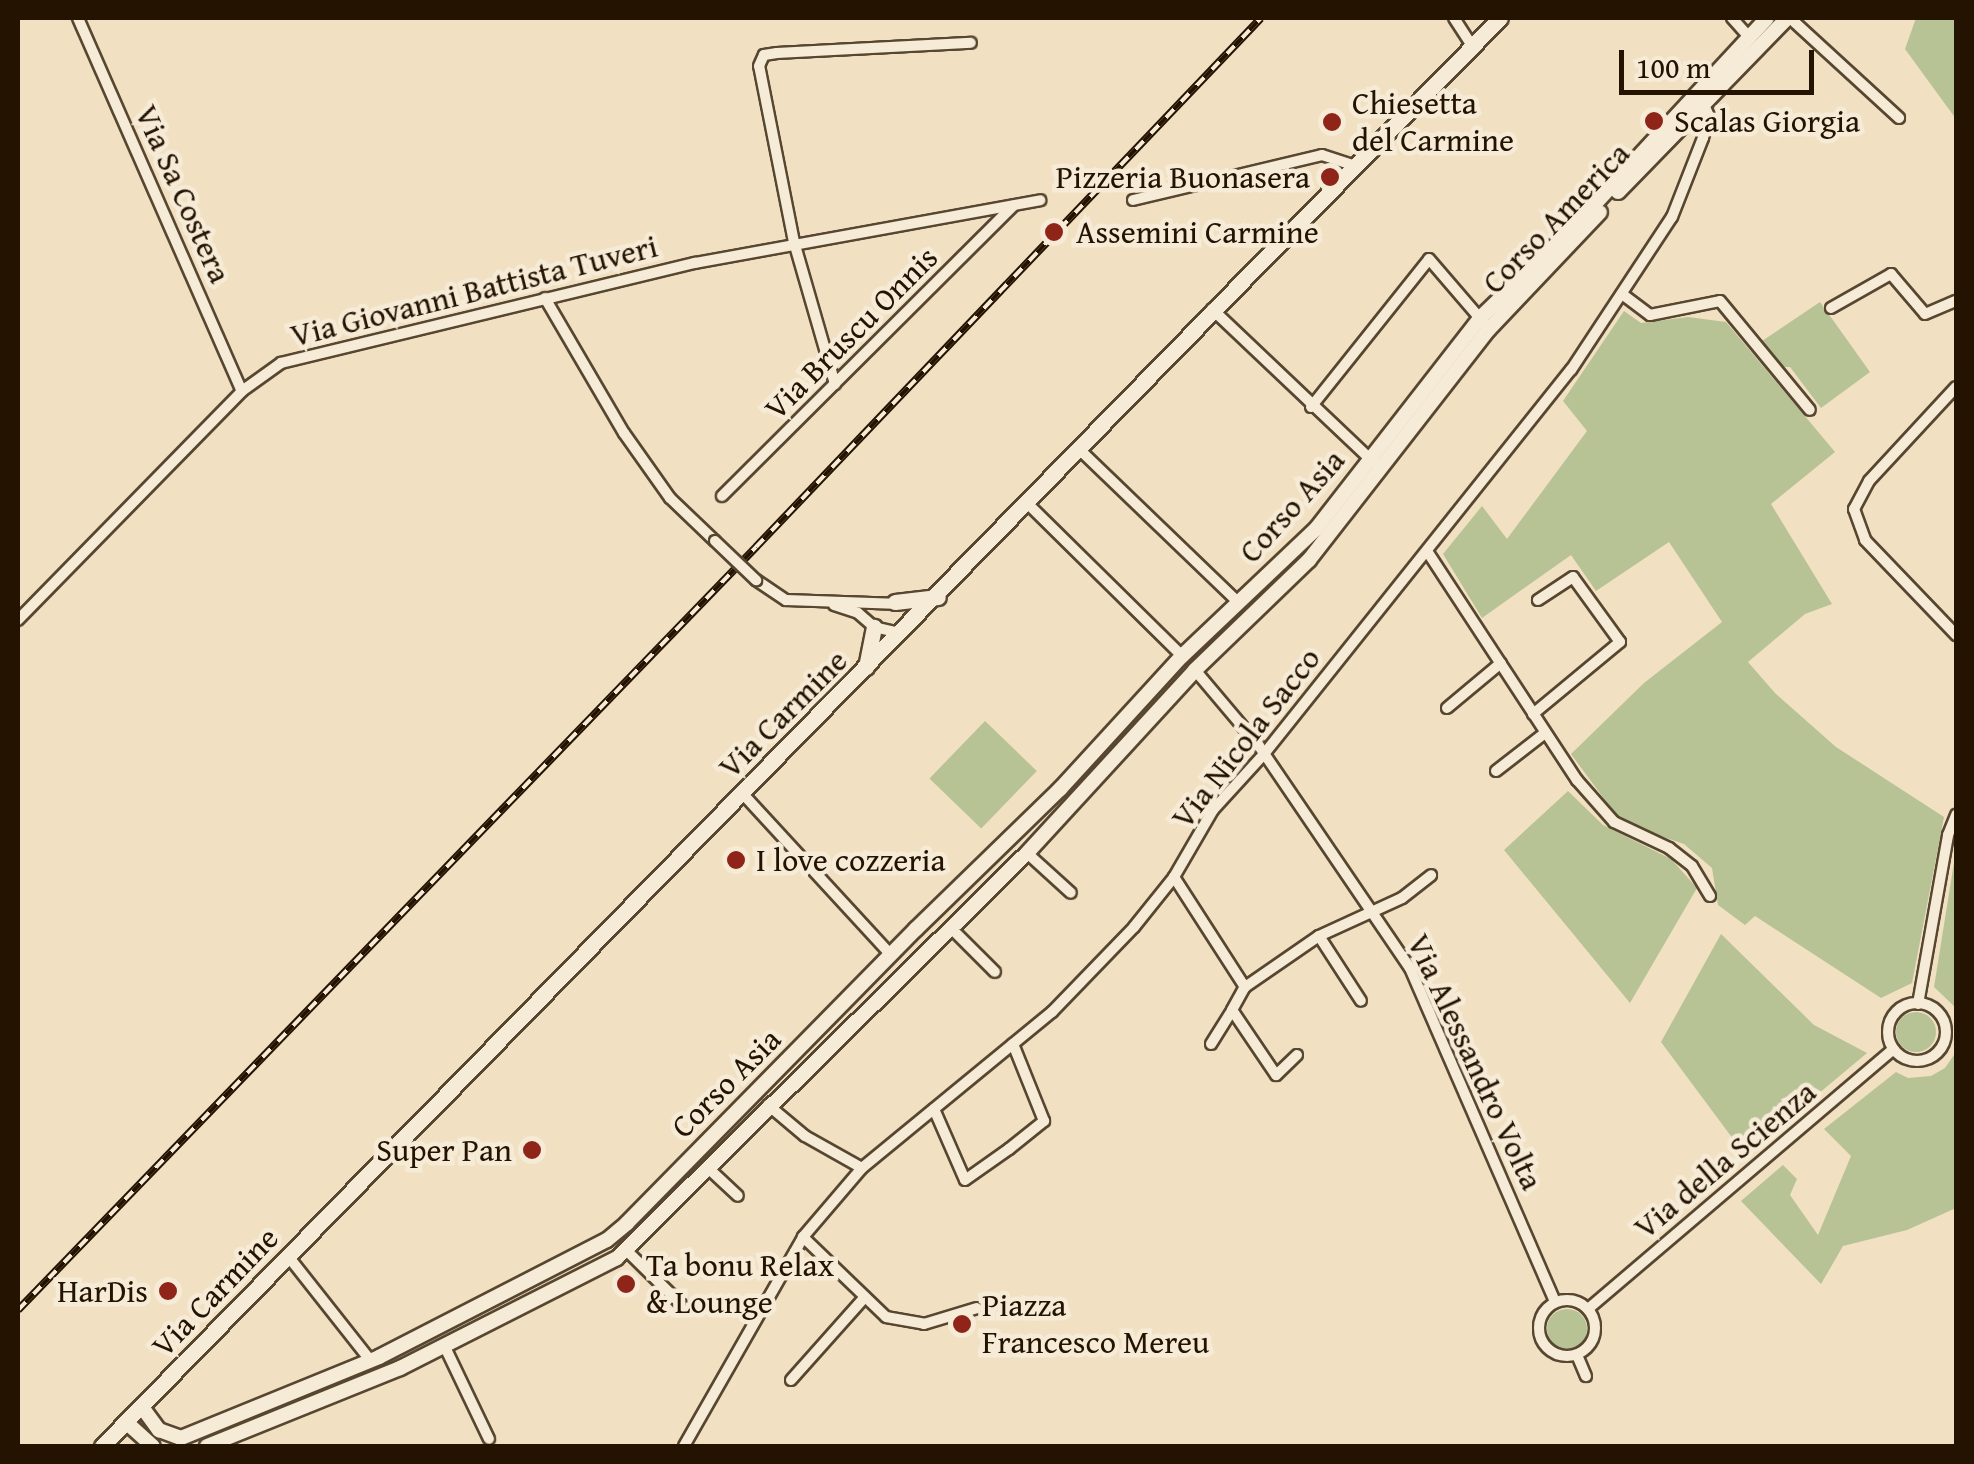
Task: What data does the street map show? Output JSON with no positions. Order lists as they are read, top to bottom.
{
  "streets": {
    "main road": ["Via Carmine"],
    "street": [
      "Via Sa Costera",
      "Corso America",
      "Via Giovanni Battista Tuveri",
      "Via Bruscu Onnis",
      "Corso Asia",
      "Via Nicola Sacco",
      "Via Alessandro Volta",
      "Via della Scienza"
    ]
  },
  "crossings": [
    ["Via Sa Costera", "Via Giovanni Battista Tuveri"],
    ["Corso America", "Corso Asia"],
    ["Corso America", "Via Nicola Sacco"],
    ["Via Giovanni Battista Tuveri", "Via Bruscu Onnis"],
    ["Corso Asia", "Via Carmine"],
    ["Corso Asia", "Via Alessandro Volta"],
    ["Via Nicola Sacco", "Via Alessandro Volta"],
    ["Via Alessandro Volta", "Via della Scienza"]
  ],
  "places": [
    "Scalas Giorgia",
    "Chiesetta del Carmine",
    "Pizzeria Buonasera",
    "Assemini Carmine",
    "I love cozzeria",
    "Super Pan",
    "Ta bonu Relax & Lounge",
    "HarDis",
    "Piazza Francesco Mereu"
  ],
  "scale_bar": "100 m"
}
